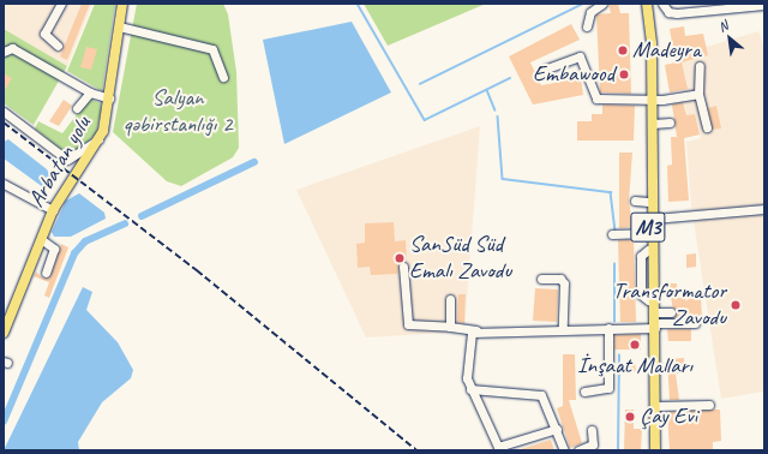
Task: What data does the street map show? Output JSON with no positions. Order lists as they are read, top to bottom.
{
  "streets": {
    "main road": ["Arbatan yolu", "M3"]
  },
  "parks": ["Salyan qəbirstanlığı 2"],
  "places": [
    "Madeyra",
    "Embawood",
    "SanSüd Süd Emalı Zavodu",
    "Transformator Zavodu",
    "İnşaat Malları",
    "Çay Evi"
  ],
  "north": "top left"
}
